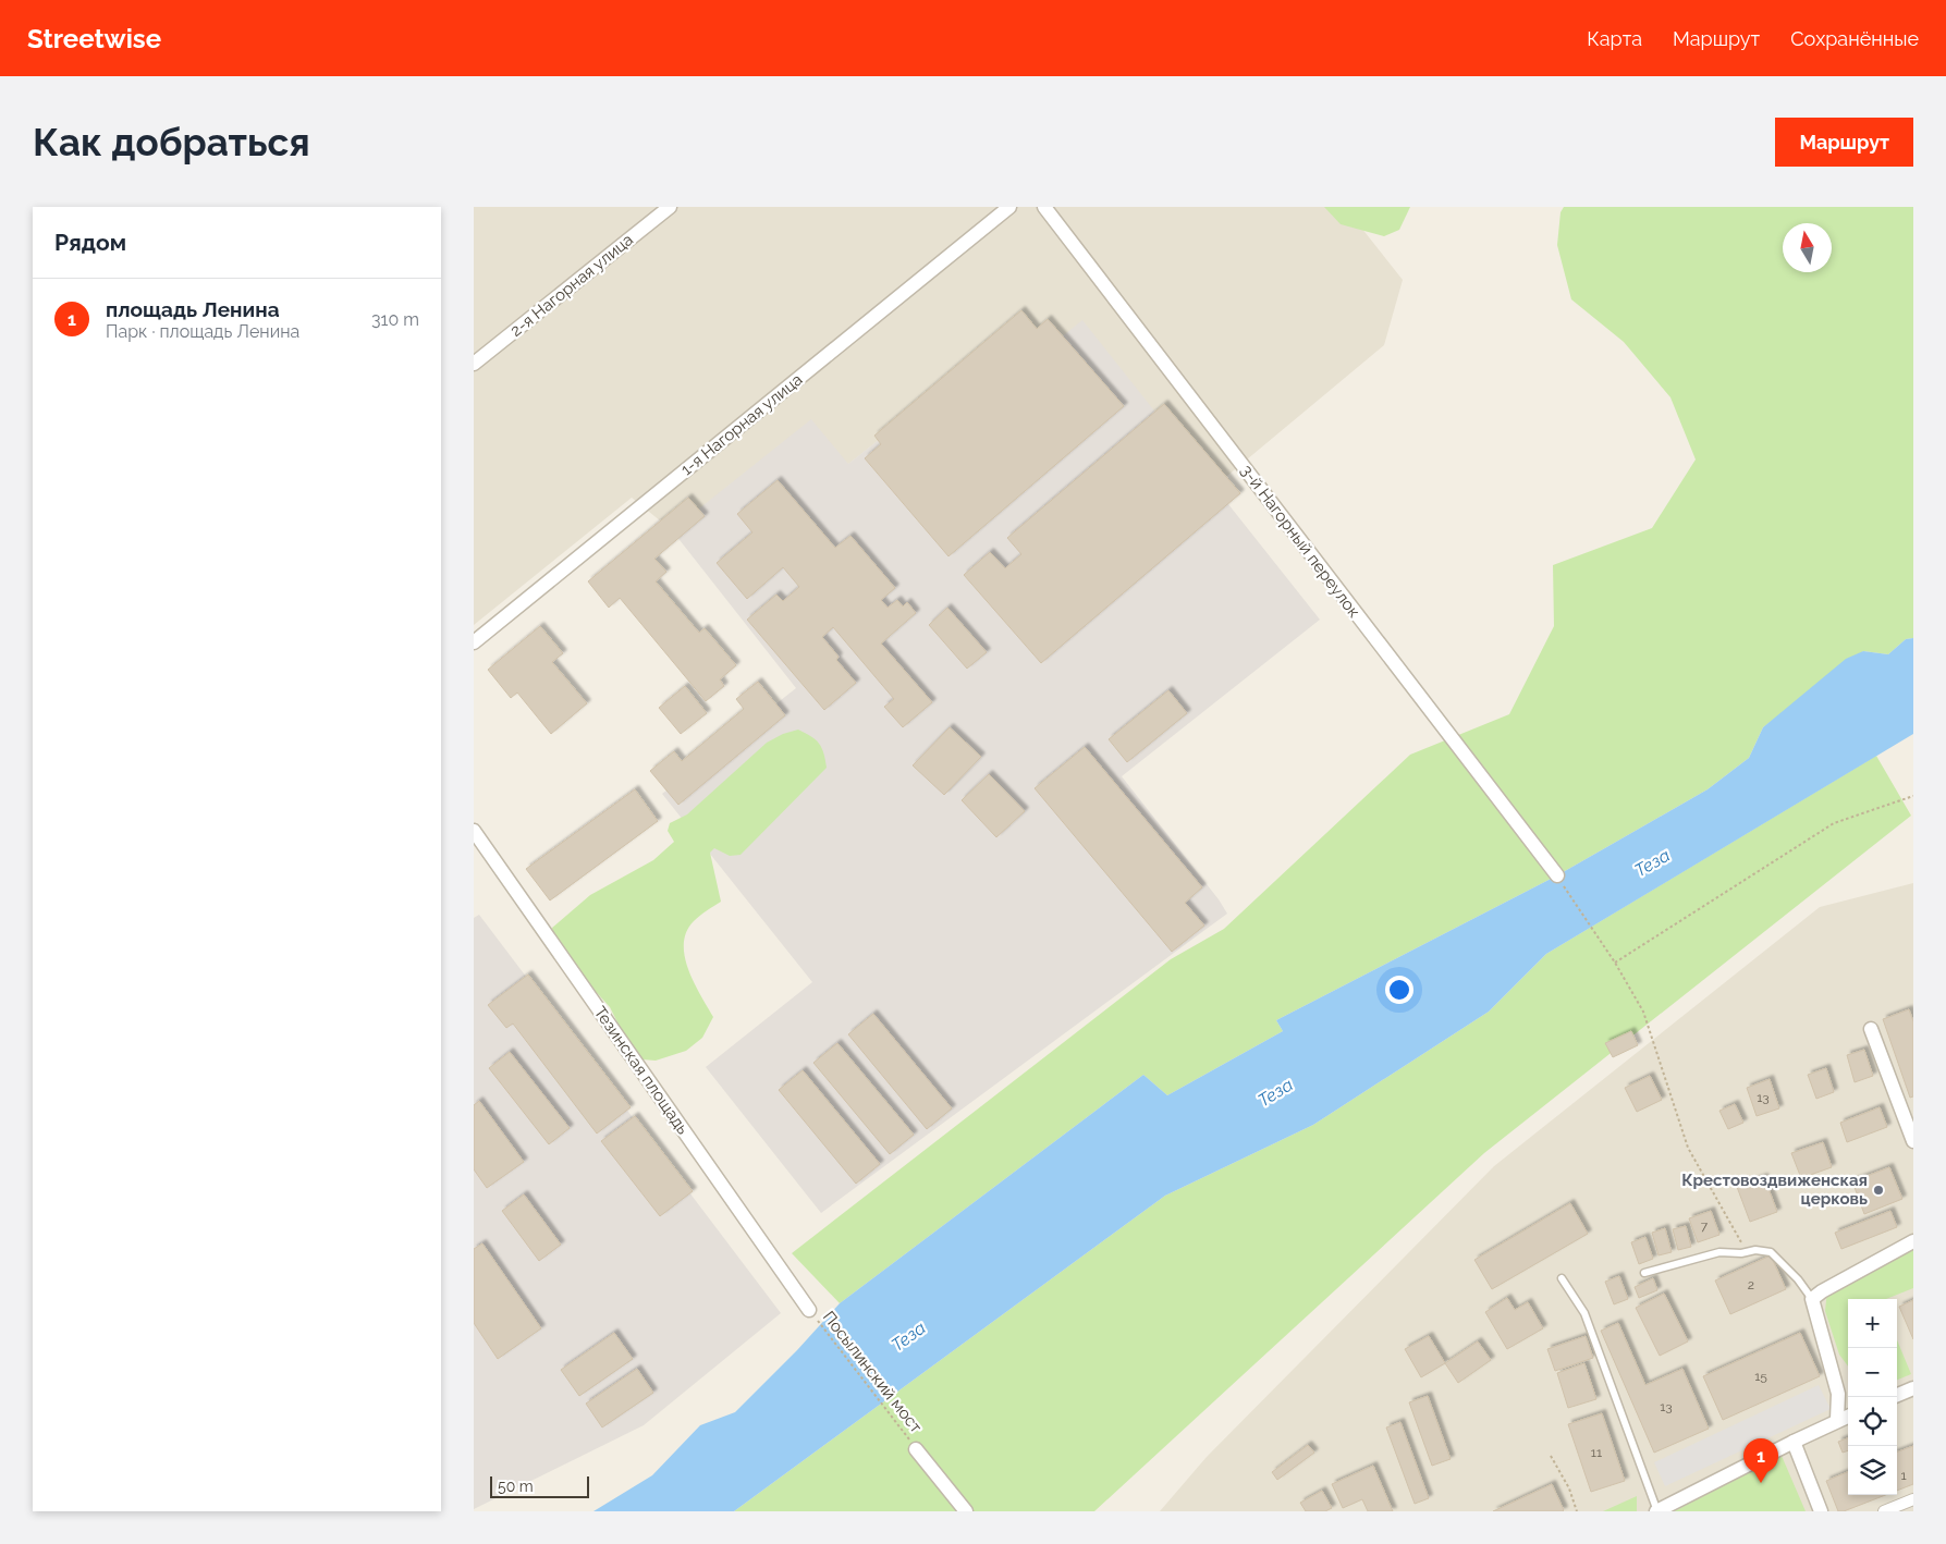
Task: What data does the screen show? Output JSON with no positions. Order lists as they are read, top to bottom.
{
  "streets": {
    "street": [
      "2-я Нагорная улица",
      "1-я Нагорная улица",
      "3-й Нагорный переулок",
      "Тезинская площадь"
    ],
    "path": ["Посылинский мост"]
  },
  "crossings": [
    ["Тезинская площадь", "Посылинский мост"]
  ],
  "water": ["Теза"],
  "places": ["Крестовоздвиженская церковь"],
  "house_numbers": [
    "13",
    "7",
    "2",
    "15",
    "13",
    "11",
    "1"
  ],
  "scale_bar": "50 m",
  "north": "top",
  "page": {
    "header": "Streetwise",
    "nav": ["Карта", "Маршрут", "Сохранённые"],
    "buttons": "Маршрут",
    "title": "Как добраться",
    "heading": "Рядом",
    "list": [
      {
        "mark": "1",
        "name": "площадь Ленина",
        "note": "Парк · площадь Ленина",
        "value": "310 m"
      }
    ],
    "map_buttons": ["+", "−"],
    "pins": "1",
    "scale": "50 m"
  }
}
